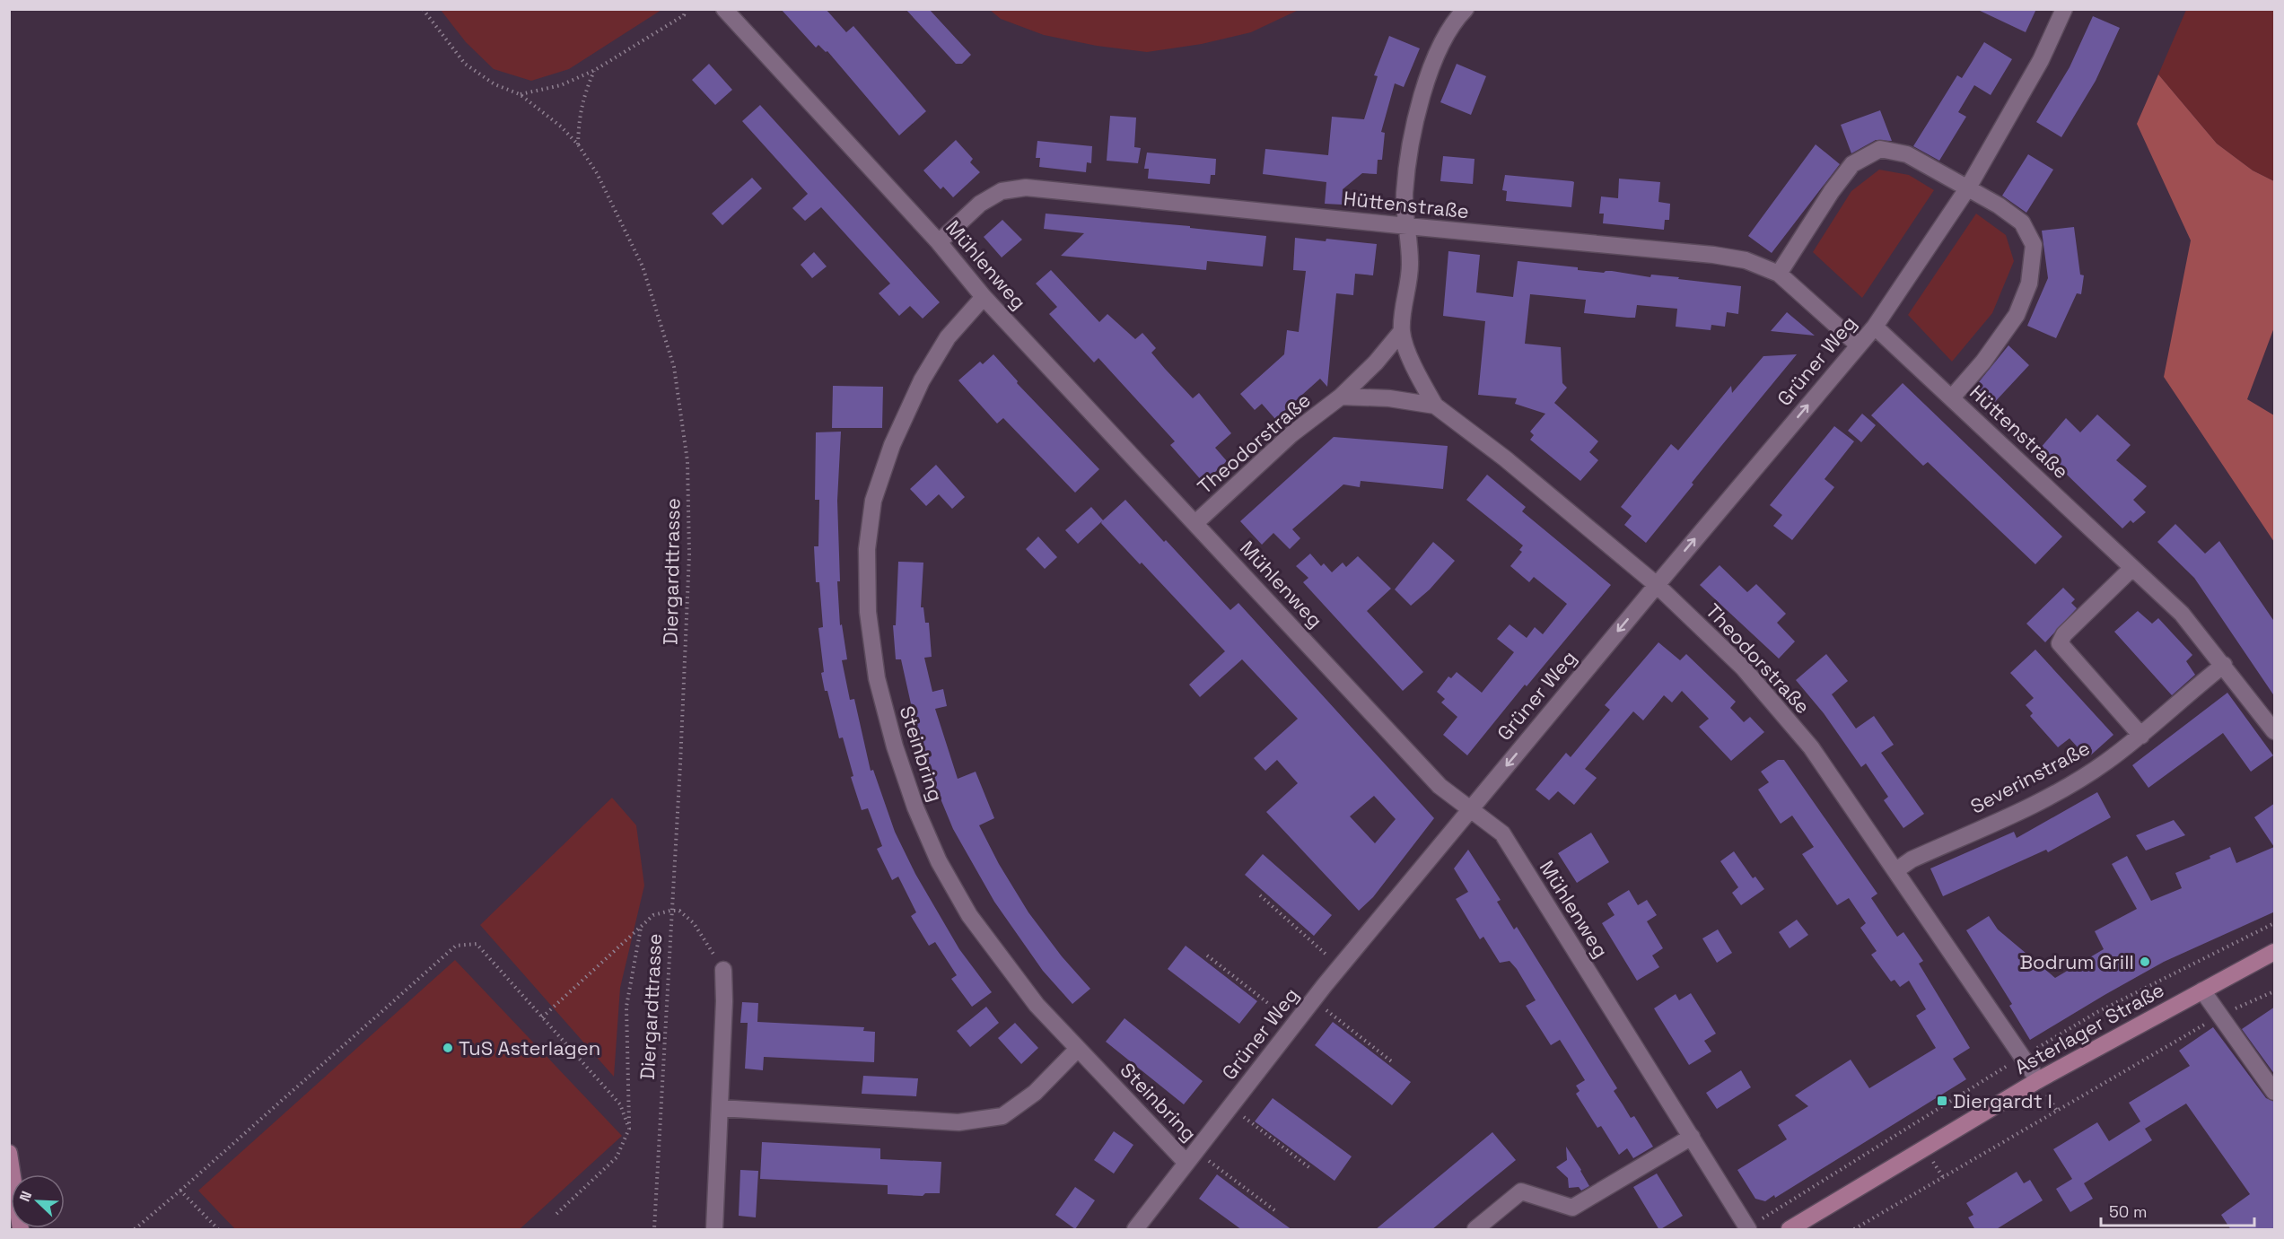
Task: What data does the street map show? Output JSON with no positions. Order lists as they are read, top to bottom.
{
  "streets": {
    "main road": ["Asterlager Straße"],
    "street": [
      "Hüttenstraße",
      "Mühlenweg",
      "Grüner Weg",
      "Theodorstraße",
      "Steinbring",
      "Severinstraße"
    ],
    "path": ["Diergardttrasse"]
  },
  "crossings": [
    ["Hüttenstraße", "Mühlenweg"],
    ["Hüttenstraße", "Grüner Weg"],
    ["Hüttenstraße", "Severinstraße"],
    ["Mühlenweg", "Grüner Weg"],
    ["Mühlenweg", "Theodorstraße"],
    ["Mühlenweg", "Steinbring"],
    ["Grüner Weg", "Theodorstraße"],
    ["Grüner Weg", "Steinbring"],
    ["Theodorstraße", "Severinstraße"],
    ["Theodorstraße", "Asterlager Straße"]
  ],
  "places": {
    "other": ["Bodrum Grill", "TuS Asterlagen"],
    "transit": ["Diergardt I"]
  },
  "scale_bar": "50 m",
  "north": "top left"
}
